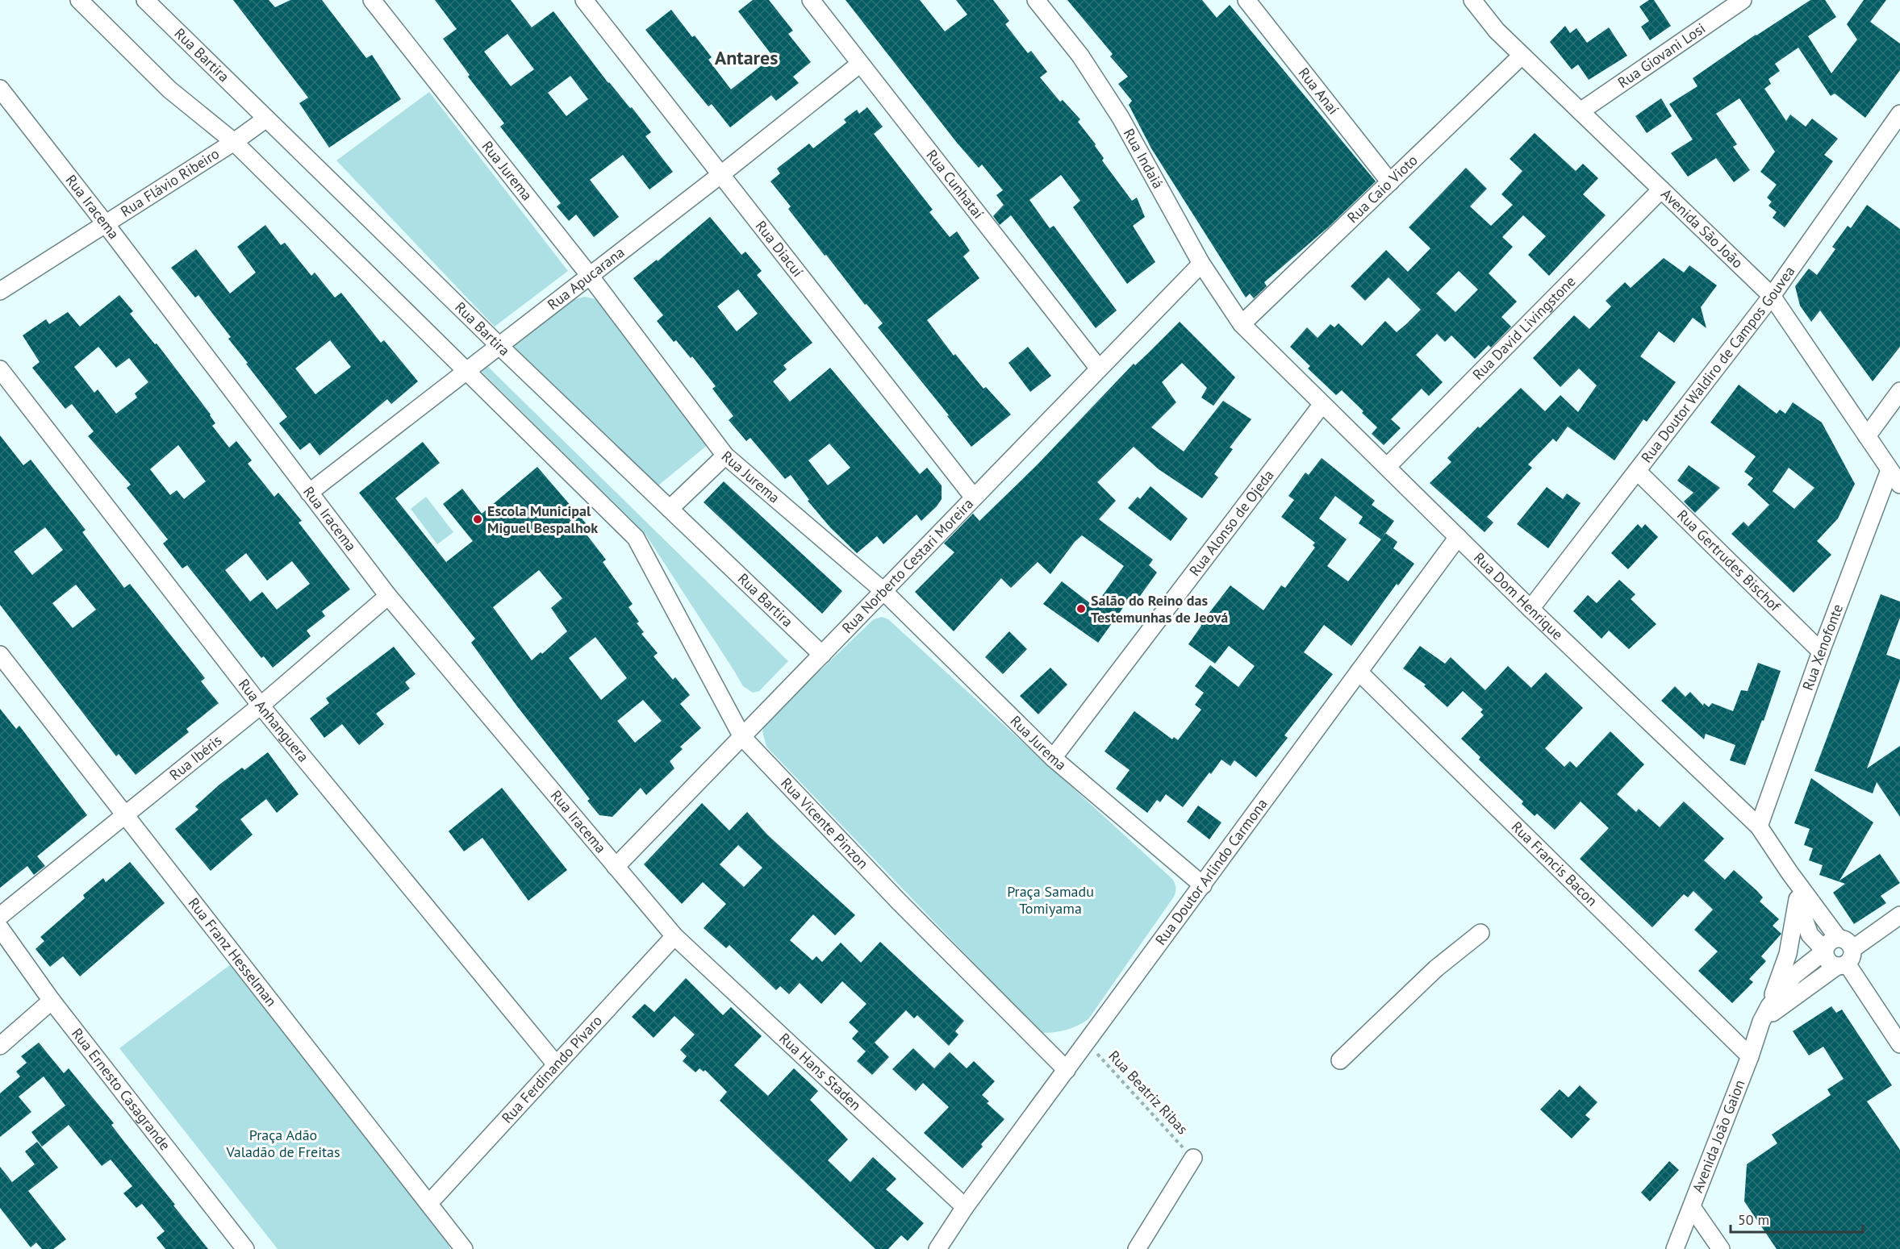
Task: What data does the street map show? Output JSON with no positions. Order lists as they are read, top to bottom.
{
  "streets": {
    "street": [
      "Rua Bartira",
      "Rua Giovani Losi",
      "Rua Anaí",
      "Rua Indaiá",
      "Rua Jurema",
      "Rua Flávio Ribeiro",
      "Rua Cunhataí",
      "Rua Caio Vioto",
      "Rua Iracema",
      "Avenida São João",
      "Rua Diacuí",
      "Rua Apucarana",
      "Rua David Livingstone",
      "Rua Doutor Waldiro de Campos Gouvea",
      "Rua Alonso de Ojeda",
      "Rua Gertrudes Bischof",
      "Rua Norberto Cestari Moreira",
      "Rua Dom Henrique",
      "Rua Xenofonte",
      "Rua Anhanguera",
      "Rua Ibéris",
      "Rua Vicente Pinzon",
      "Rua Francis Bacon",
      "Rua Doutor Arlindo Carmona",
      "Rua Franz Hesselman",
      "Rua Ferdinando Pívaro",
      "Rua Hans Staden",
      "Rua Ernesto Casagrande",
      "Avenida João Gaion"
    ],
    "path": ["Rua Beatriz Ribas"]
  },
  "crossings": [
    ["Rua Bartira", "Rua Flávio Ribeiro"],
    ["Rua Bartira", "Rua Apucarana"],
    ["Rua Bartira", "Rua Norberto Cestari Moreira"],
    ["Rua Giovani Losi", "Avenida São João"],
    ["Rua Anaí", "Rua Caio Vioto"],
    ["Rua Indaiá", "Rua Caio Vioto"],
    ["Rua Indaiá", "Rua Norberto Cestari Moreira"],
    ["Rua Indaiá", "Rua Dom Henrique"],
    ["Rua Jurema", "Rua Apucarana"],
    ["Rua Jurema", "Rua Alonso de Ojeda"],
    ["Rua Jurema", "Rua Norberto Cestari Moreira"],
    ["Rua Jurema", "Rua Doutor Arlindo Carmona"],
    ["Rua Flávio Ribeiro", "Rua Iracema"],
    ["Rua Cunhataí", "Rua Apucarana"],
    ["Rua Cunhataí", "Rua Norberto Cestari Moreira"],
    ["Rua Caio Vioto", "Avenida São João"],
    ["Rua Caio Vioto", "Rua Dom Henrique"],
    ["Rua Iracema", "Rua Apucarana"],
    ["Rua Iracema", "Rua Norberto Cestari Moreira"],
    ["Rua Iracema", "Rua Ibéris"],
    ["Rua Iracema", "Rua Ferdinando Pívaro"],
    ["Rua Iracema", "Rua Hans Staden"],
    ["Avenida São João", "Rua David Livingstone"],
    ["Avenida São João", "Rua Doutor Waldiro de Campos Gouvea"],
    ["Avenida São João", "Rua Xenofonte"],
    ["Rua Diacuí", "Rua Apucarana"],
    ["Rua Diacuí", "Rua Norberto Cestari Moreira"],
    ["Rua Apucarana", "Rua Vicente Pinzon"],
    ["Rua David Livingstone", "Rua Dom Henrique"],
    ["Rua Doutor Waldiro de Campos Gouvea", "Rua Gertrudes Bischof"],
    ["Rua Doutor Waldiro de Campos Gouvea", "Rua Dom Henrique"],
    ["Rua Alonso de Ojeda", "Rua Dom Henrique"],
    ["Rua Gertrudes Bischof", "Rua Xenofonte"],
    ["Rua Norberto Cestari Moreira", "Rua Vicente Pinzon"],
    ["Rua Dom Henrique", "Rua Xenofonte"],
    ["Rua Dom Henrique", "Rua Doutor Arlindo Carmona"],
    ["Rua Dom Henrique", "Avenida João Gaion"],
    ["Rua Anhanguera", "Rua Ibéris"],
    ["Rua Anhanguera", "Rua Ferdinando Pívaro"],
    ["Rua Ibéris", "Rua Franz Hesselman"],
    ["Rua Vicente Pinzon", "Rua Doutor Arlindo Carmona"],
    ["Rua Francis Bacon", "Rua Doutor Arlindo Carmona"],
    ["Rua Francis Bacon", "Avenida João Gaion"],
    ["Rua Doutor Arlindo Carmona", "Rua Hans Staden"],
    ["Rua Doutor Arlindo Carmona", "Rua Beatriz Ribas"],
    ["Rua Franz Hesselman", "Rua Ferdinando Pívaro"],
    ["Rua Ferdinando Pívaro", "Rua Hans Staden"]
  ],
  "districts": ["Antares"],
  "parks": ["Praça Samadu Tomiyama", "Praça Adão Valadão de Freitas"],
  "places": ["Escola Municipal Miguel Bespalhok", "Salão do Reino das Testemunhas de Jeová"],
  "scale_bar": "50 m"
}
